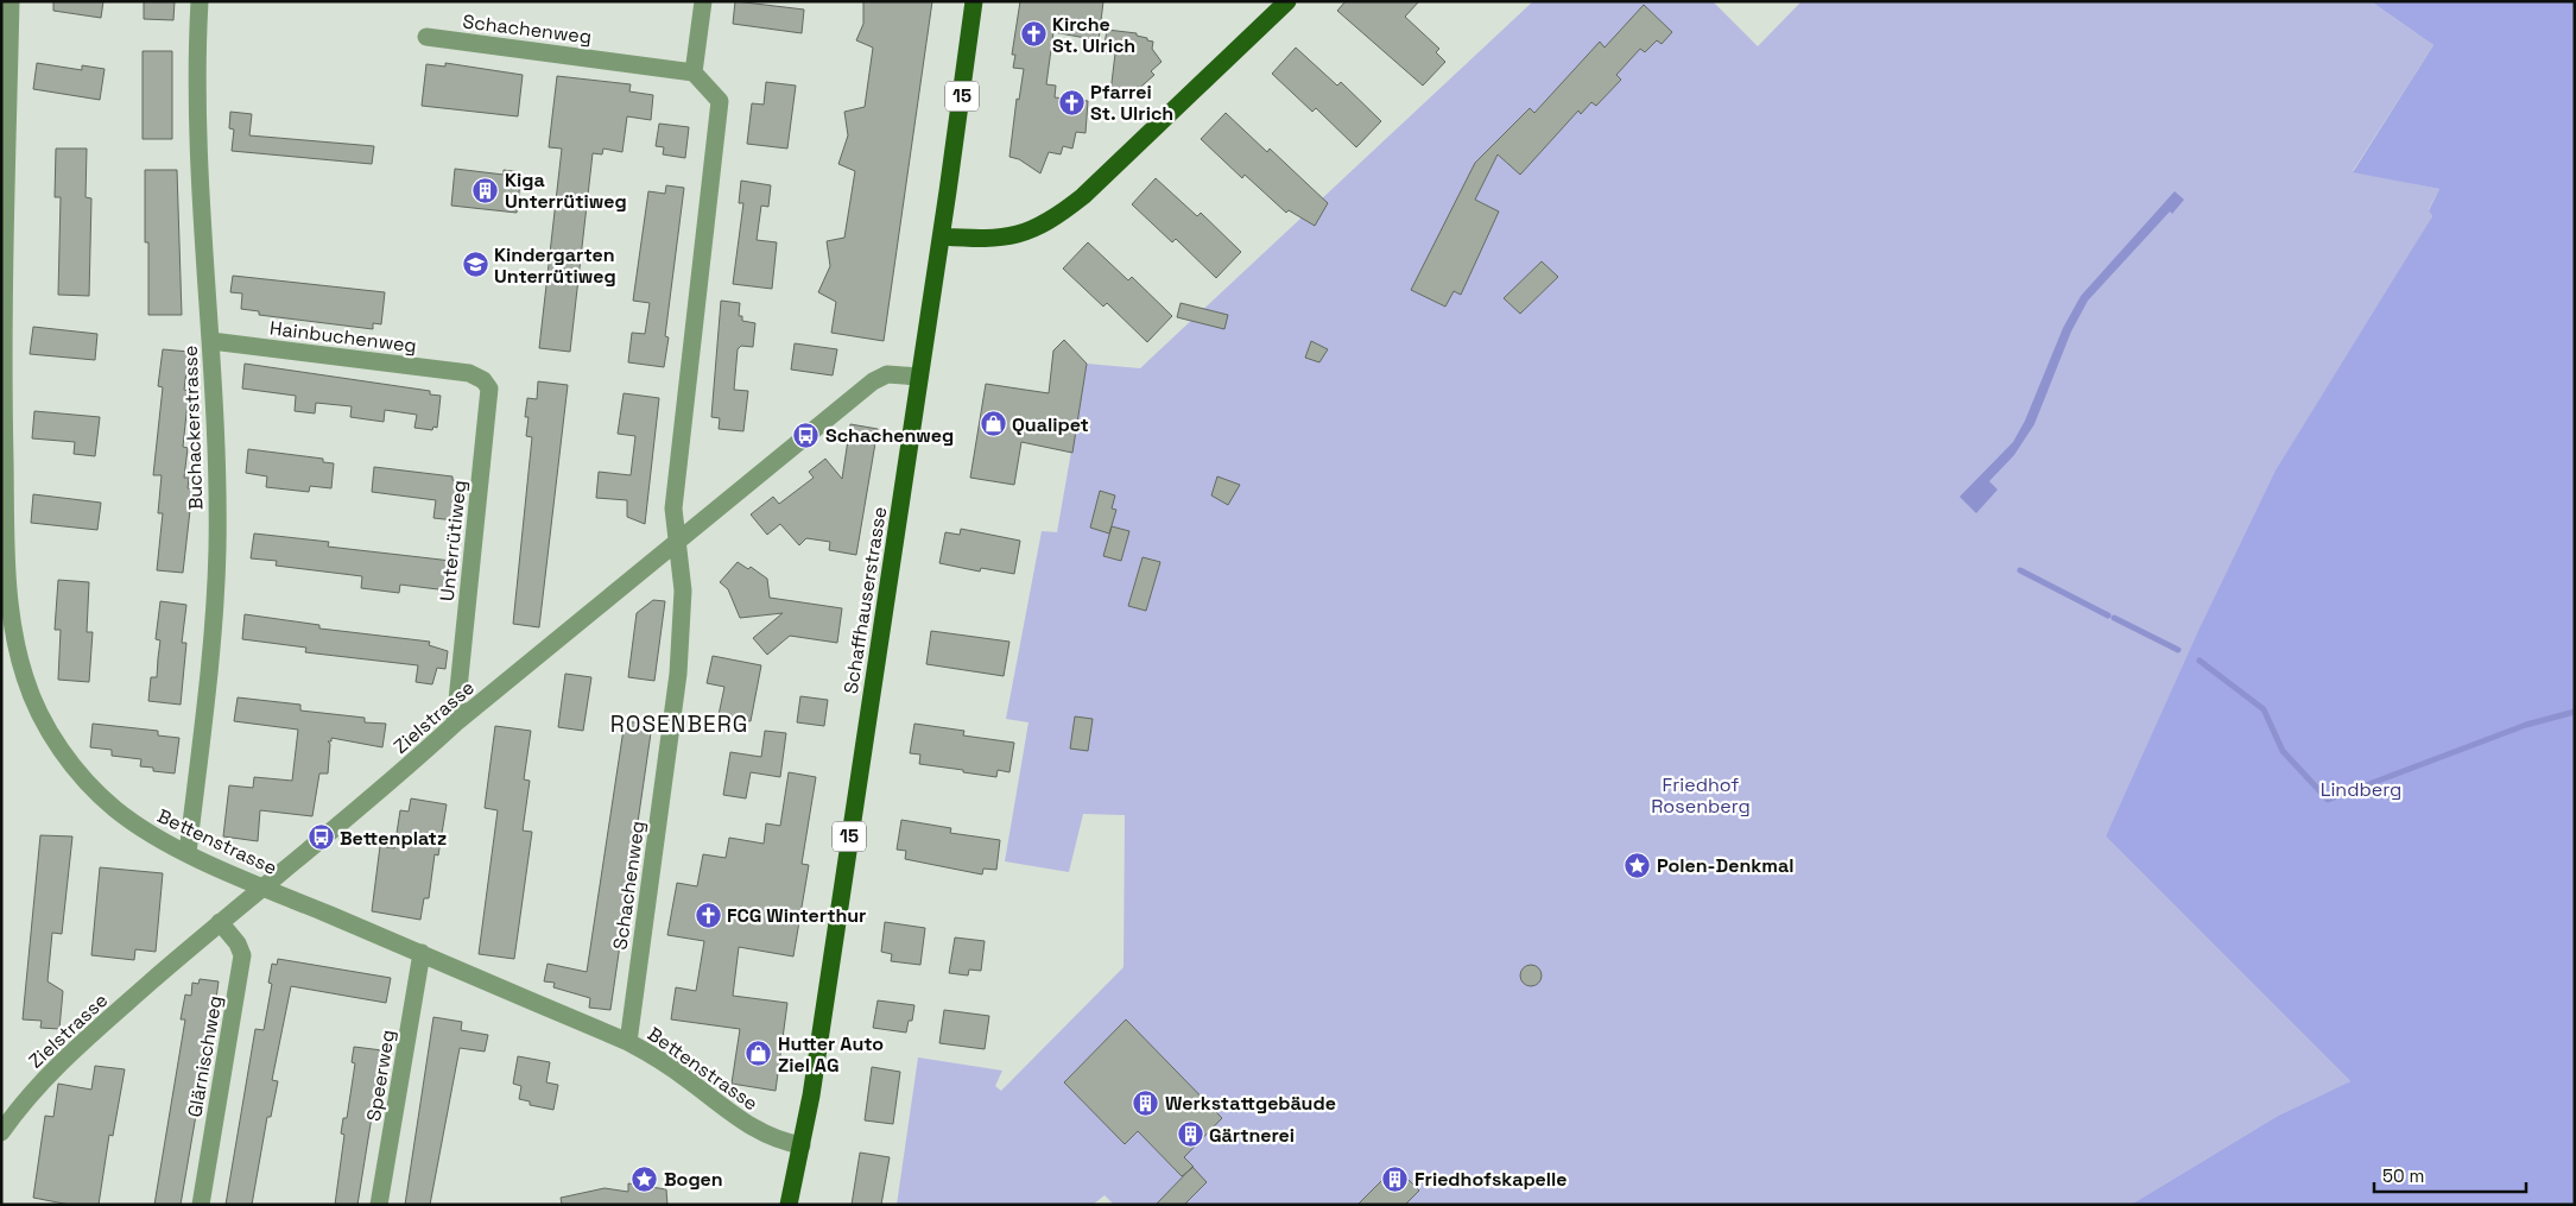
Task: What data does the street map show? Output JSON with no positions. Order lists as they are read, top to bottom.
{
  "streets": {
    "main road": ["15", "Schaffhauserstrasse"],
    "street": [
      "Schachenweg",
      "Hainbuchenweg",
      "Buchackerstrasse",
      "Unterrütiweg",
      "Zielstrasse",
      "Bettenstrasse",
      "Glärnischweg",
      "Speerweg"
    ]
  },
  "crossings": [
    ["Schachenweg", "Zielstrasse"],
    ["Schachenweg", "Bettenstrasse"],
    ["Hainbuchenweg", "Buchackerstrasse"],
    ["Hainbuchenweg", "Unterrütiweg"],
    ["Buchackerstrasse", "Bettenstrasse"],
    ["Unterrütiweg", "Zielstrasse"],
    ["Schaffhauserstrasse", "Zielstrasse"],
    ["Schaffhauserstrasse", "Bettenstrasse"],
    ["Zielstrasse", "Bettenstrasse"],
    ["Zielstrasse", "Glärnischweg"],
    ["Bettenstrasse", "Speerweg"]
  ],
  "districts": ["ROSENBERG"],
  "parks": ["Friedhof Rosenberg", "Lindberg"],
  "places": {
    "church": ["Kirche St. Ulrich", "Pfarrei St. Ulrich", "FCG Winterthur"],
    "building": [
      "Kiga Unterrütiweg",
      "Werkstattgebäude",
      "Gärtnerei",
      "Friedhofskapelle"
    ],
    "school or university": ["Kindergarten Unterrütiweg"],
    "shop": ["Qualipet", "Hutter Auto Ziel AG"],
    "bus stop": ["Schachenweg", "Bettenplatz"],
    "place": ["Polen-Denkmal", "Bogen"]
  },
  "scale_bar": "50 m"
}
